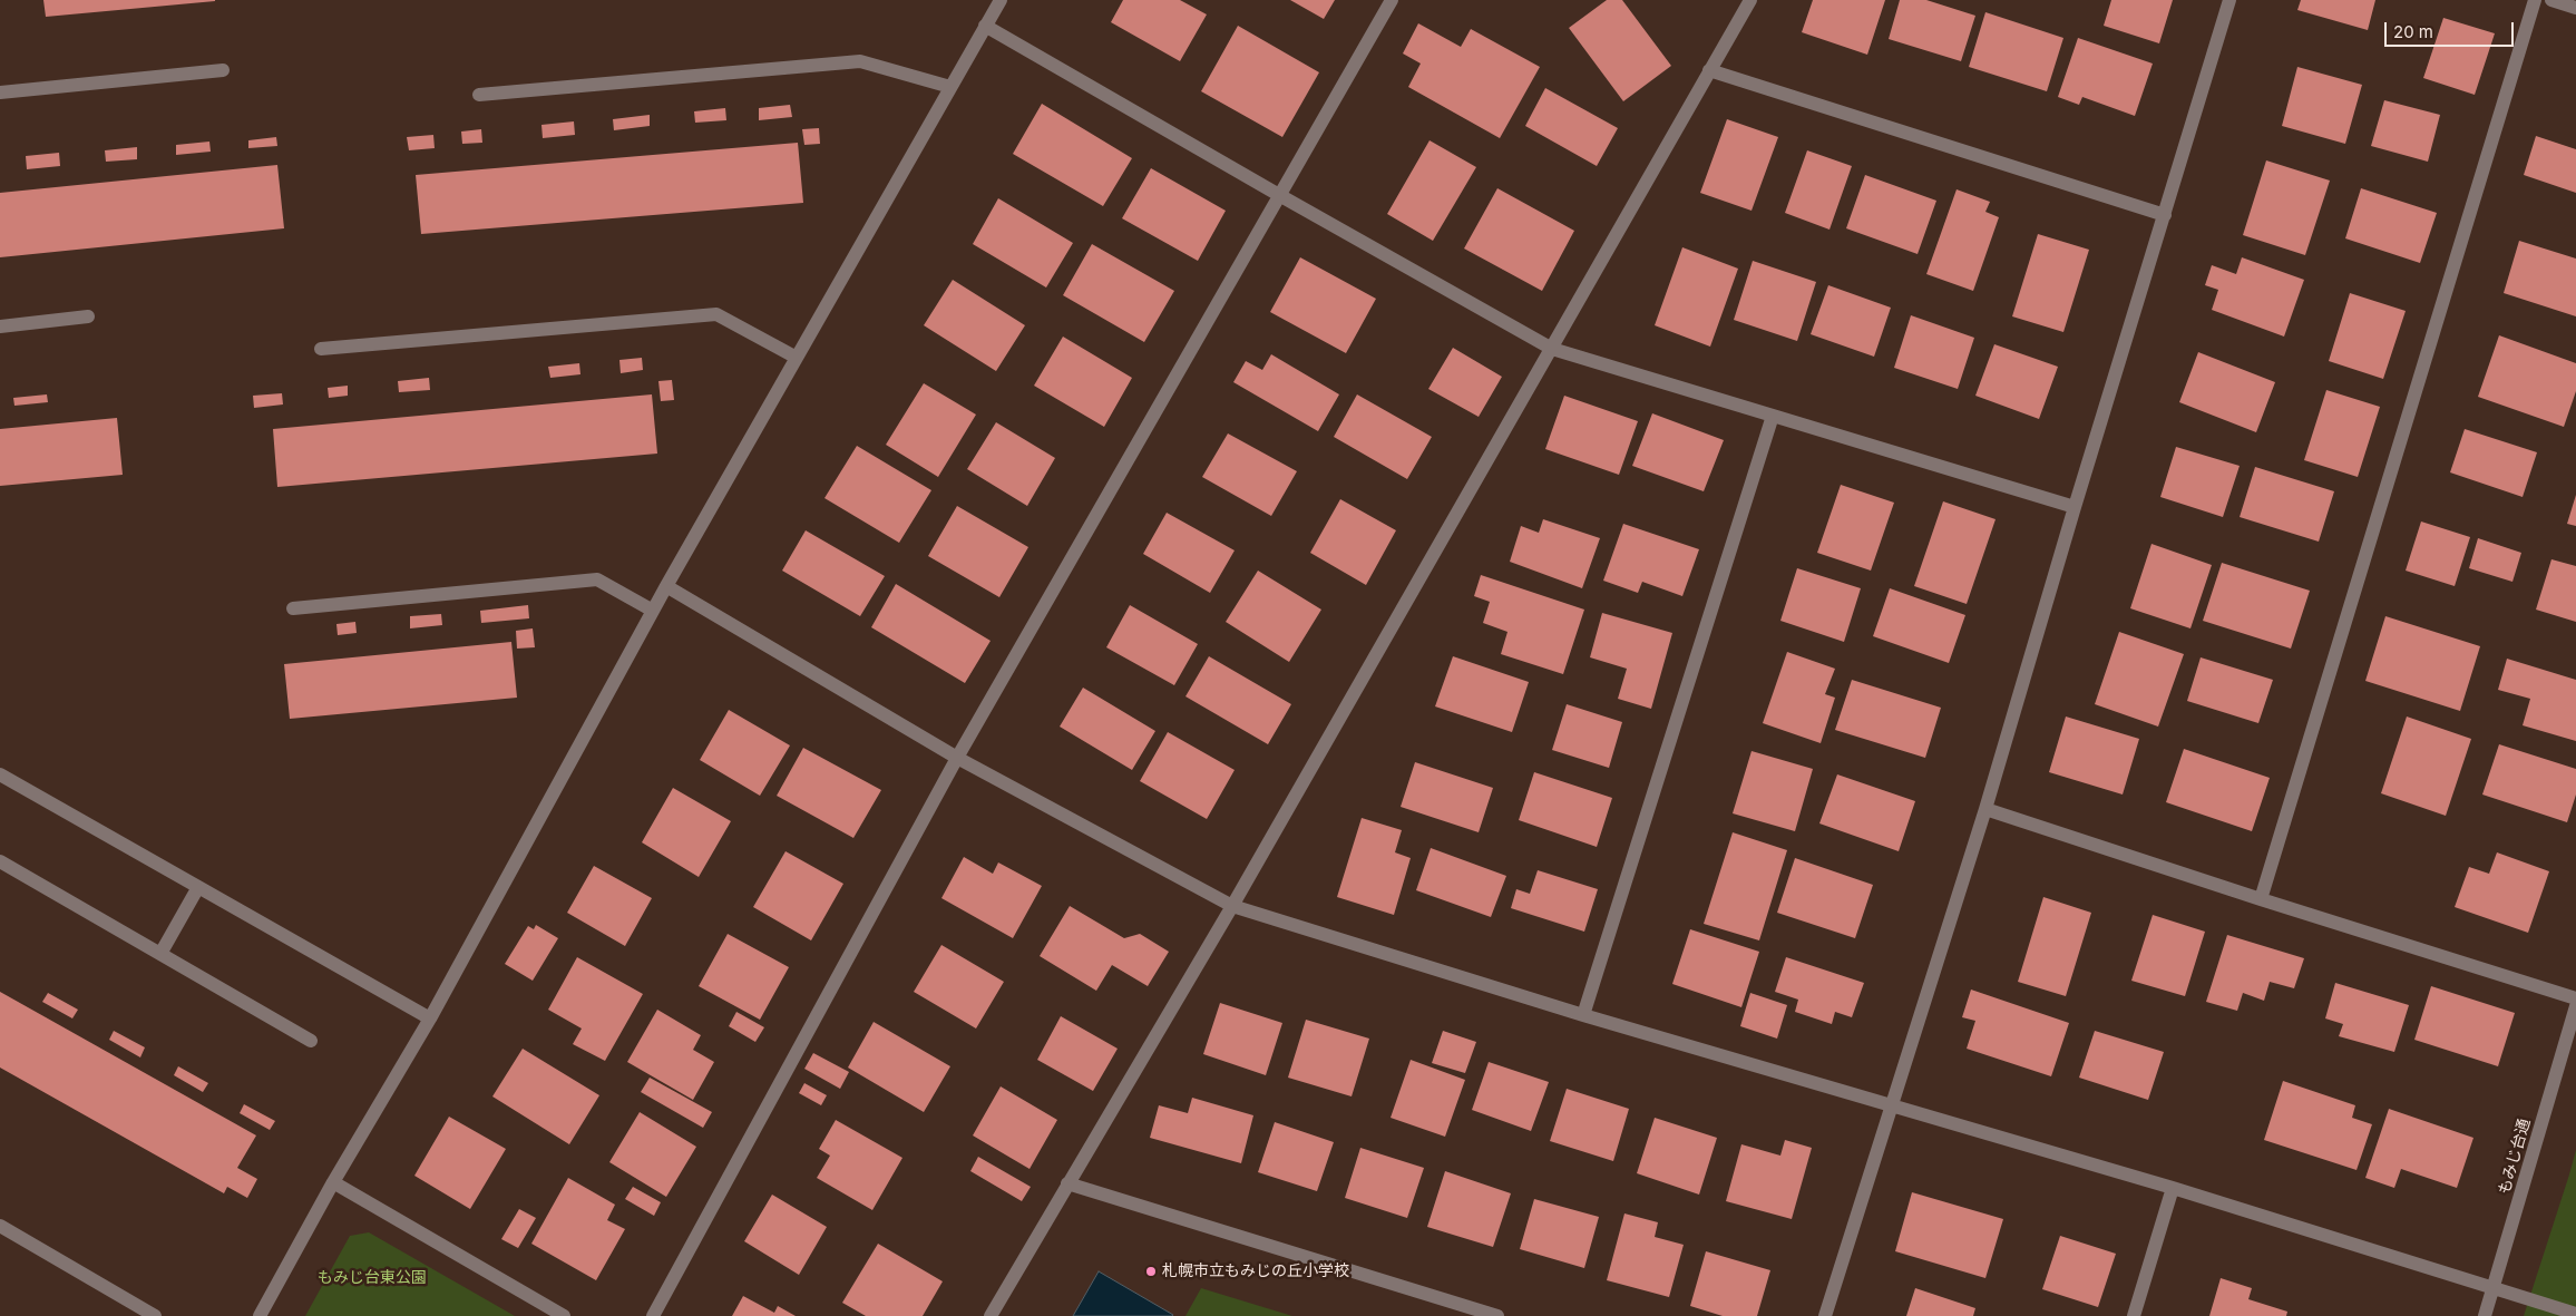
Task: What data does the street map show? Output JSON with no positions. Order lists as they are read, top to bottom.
{
  "streets": {
    "street": ["もみじ台通"]
  },
  "parks": ["もみじ台東公園"],
  "places": ["札幌市立もみじの丘小学校"],
  "scale_bar": "20 m"
}
